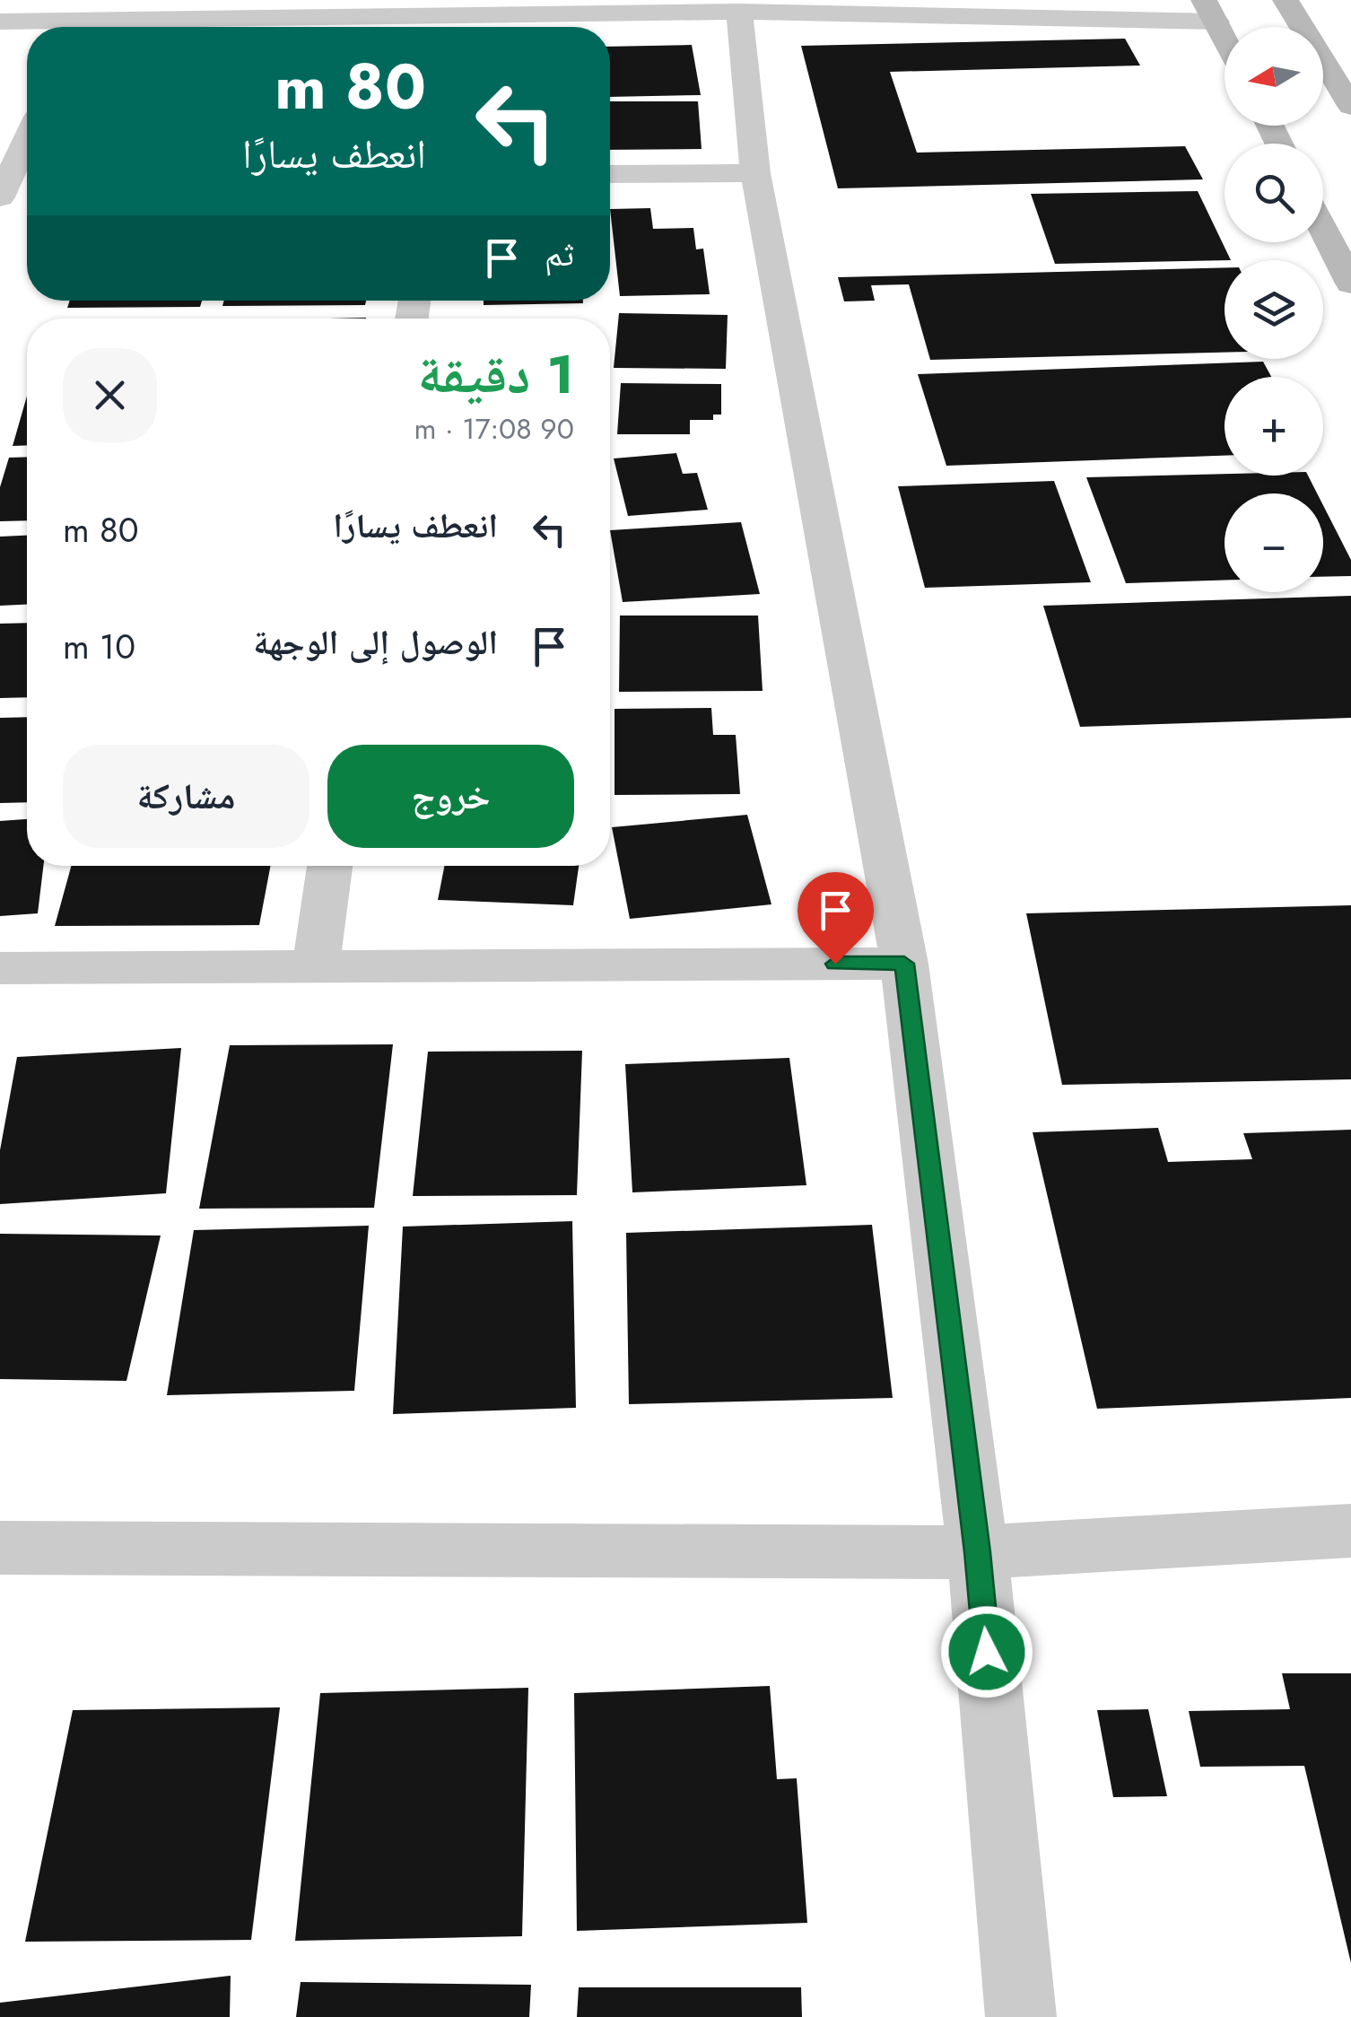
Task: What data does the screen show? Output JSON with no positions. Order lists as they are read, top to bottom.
{
  "north": "left",
  "page": {
    "map_buttons": ["+", "−"],
    "turn": ["80 m", "انعطف يسارًا"],
    "then": "ثم",
    "heading": ["1 دقيقة", "90 m · 17:08"],
    "list": [
      {
        "name": "انعطف يسارًا",
        "value": "80 m"
      },
      {
        "name": "الوصول إلى الوجهة",
        "value": "10 m"
      }
    ],
    "buttons": ["خروج", "مشاركة"]
  }
}
